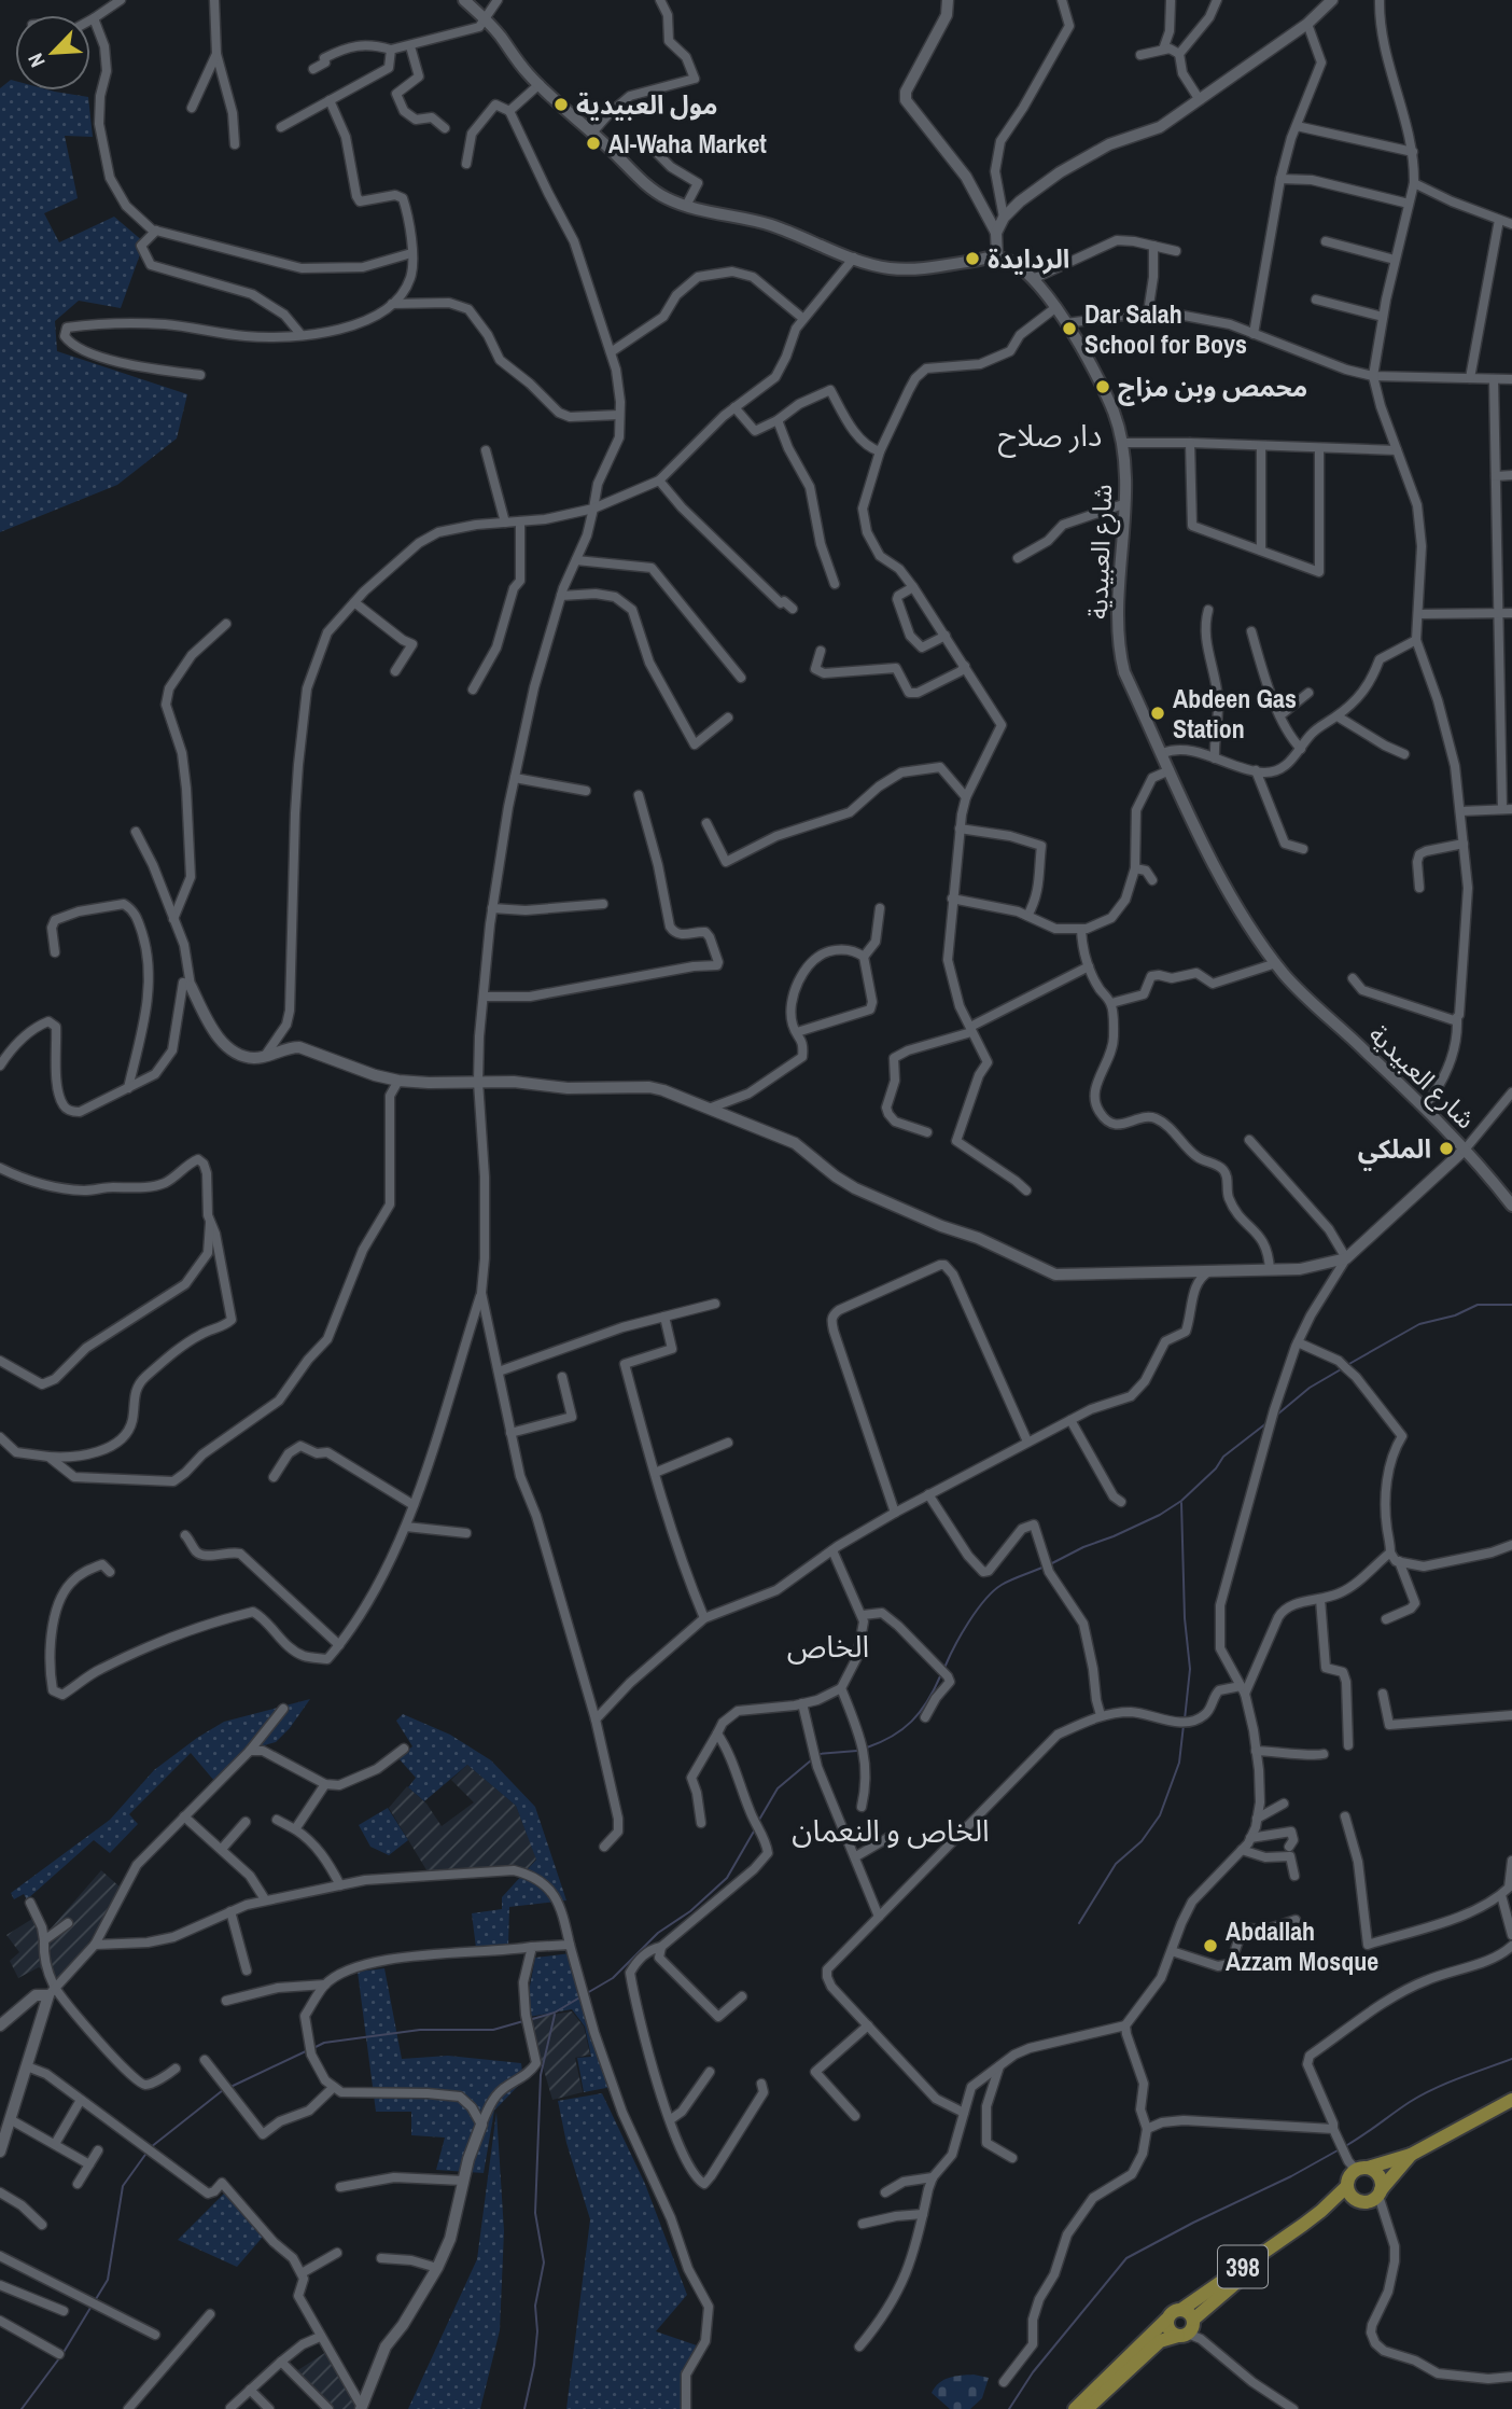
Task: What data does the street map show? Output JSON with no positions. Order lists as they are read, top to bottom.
{
  "streets": {
    "main road": ["شارع العبيدية", "398"]
  },
  "districts": ["دار صلاح", "الخاص", "الخاص و النعمان"],
  "places": [
    "مول العبيدية",
    "Al-Waha Market",
    "الردايدة",
    "Dar Salah School for Boys",
    "محمص وبن مزاج",
    "Abdeen Gas Station",
    "الملكي",
    "Abdallah Azzam Mosque"
  ],
  "north": "bottom left"
}
